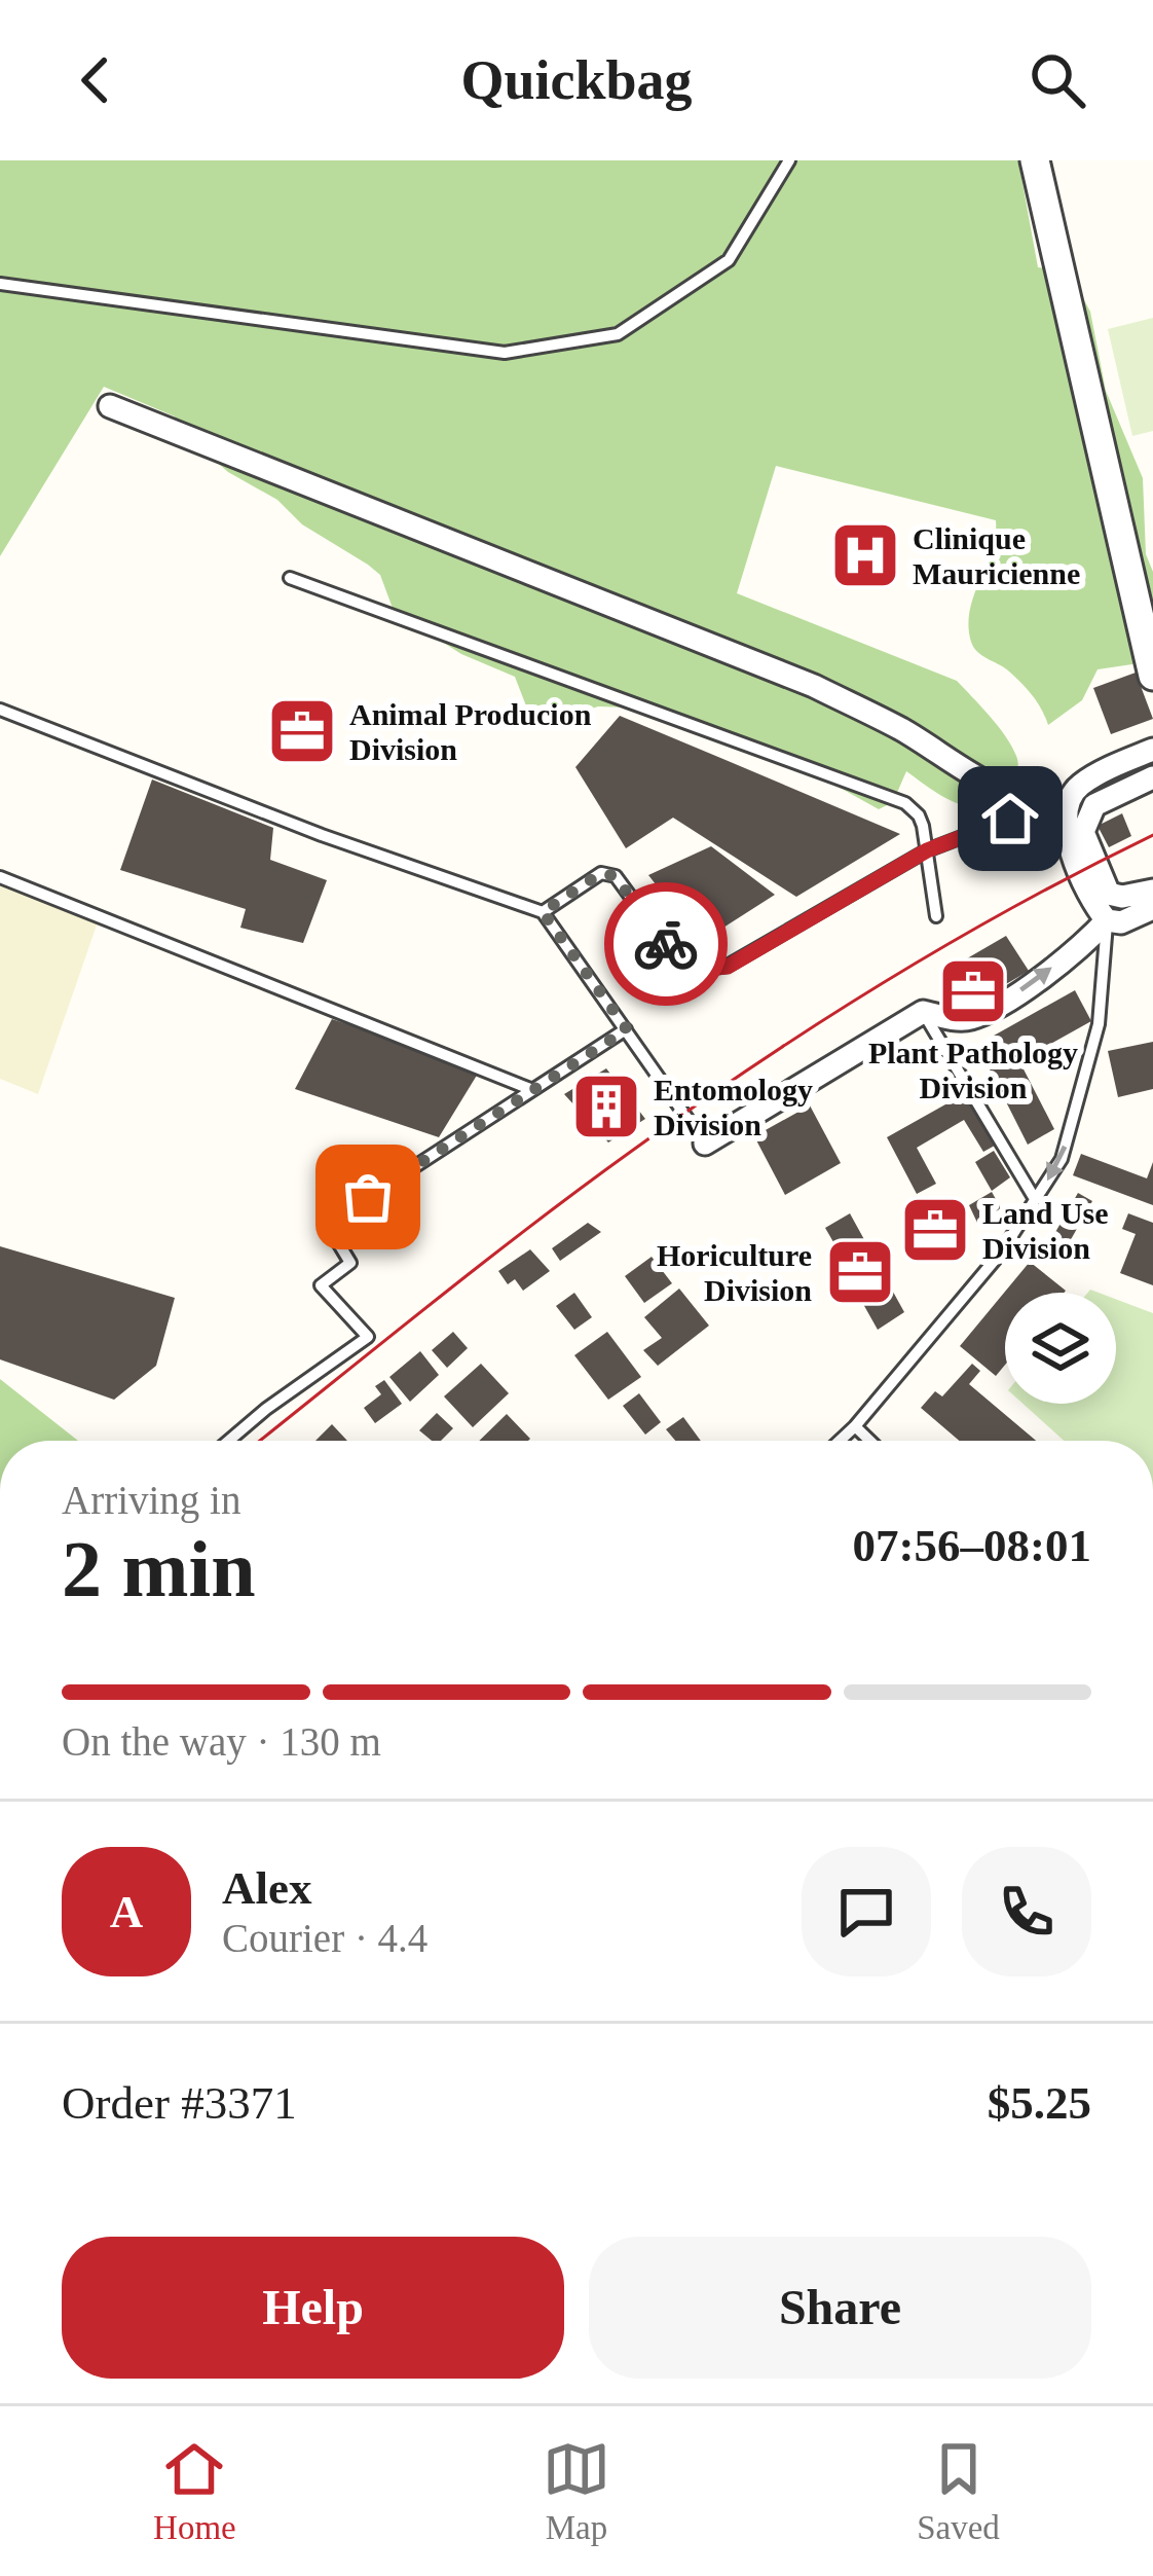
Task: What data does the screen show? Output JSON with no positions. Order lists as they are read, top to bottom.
{
  "places": {
    "hospital": ["Clinique Mauricienne"],
    "office": [
      "Animal Producion Division",
      "Plant Pathology Division",
      "Land Use Division",
      "Horiculture Division"
    ],
    "building": ["Entomology Division"]
  },
  "page": {
    "header": "Quickbag",
    "heading": ["2 min", "Arriving in", "07:56–08:01"],
    "panel": [
      "Alex",
      "Courier · 4.4",
      "Order #3371",
      "$5.25"
    ],
    "bar": "On the way · 130 m",
    "round": "A",
    "buttons": ["Help", "Share"],
    "tabs": ["Home", "Map", "Saved"]
  }
}
